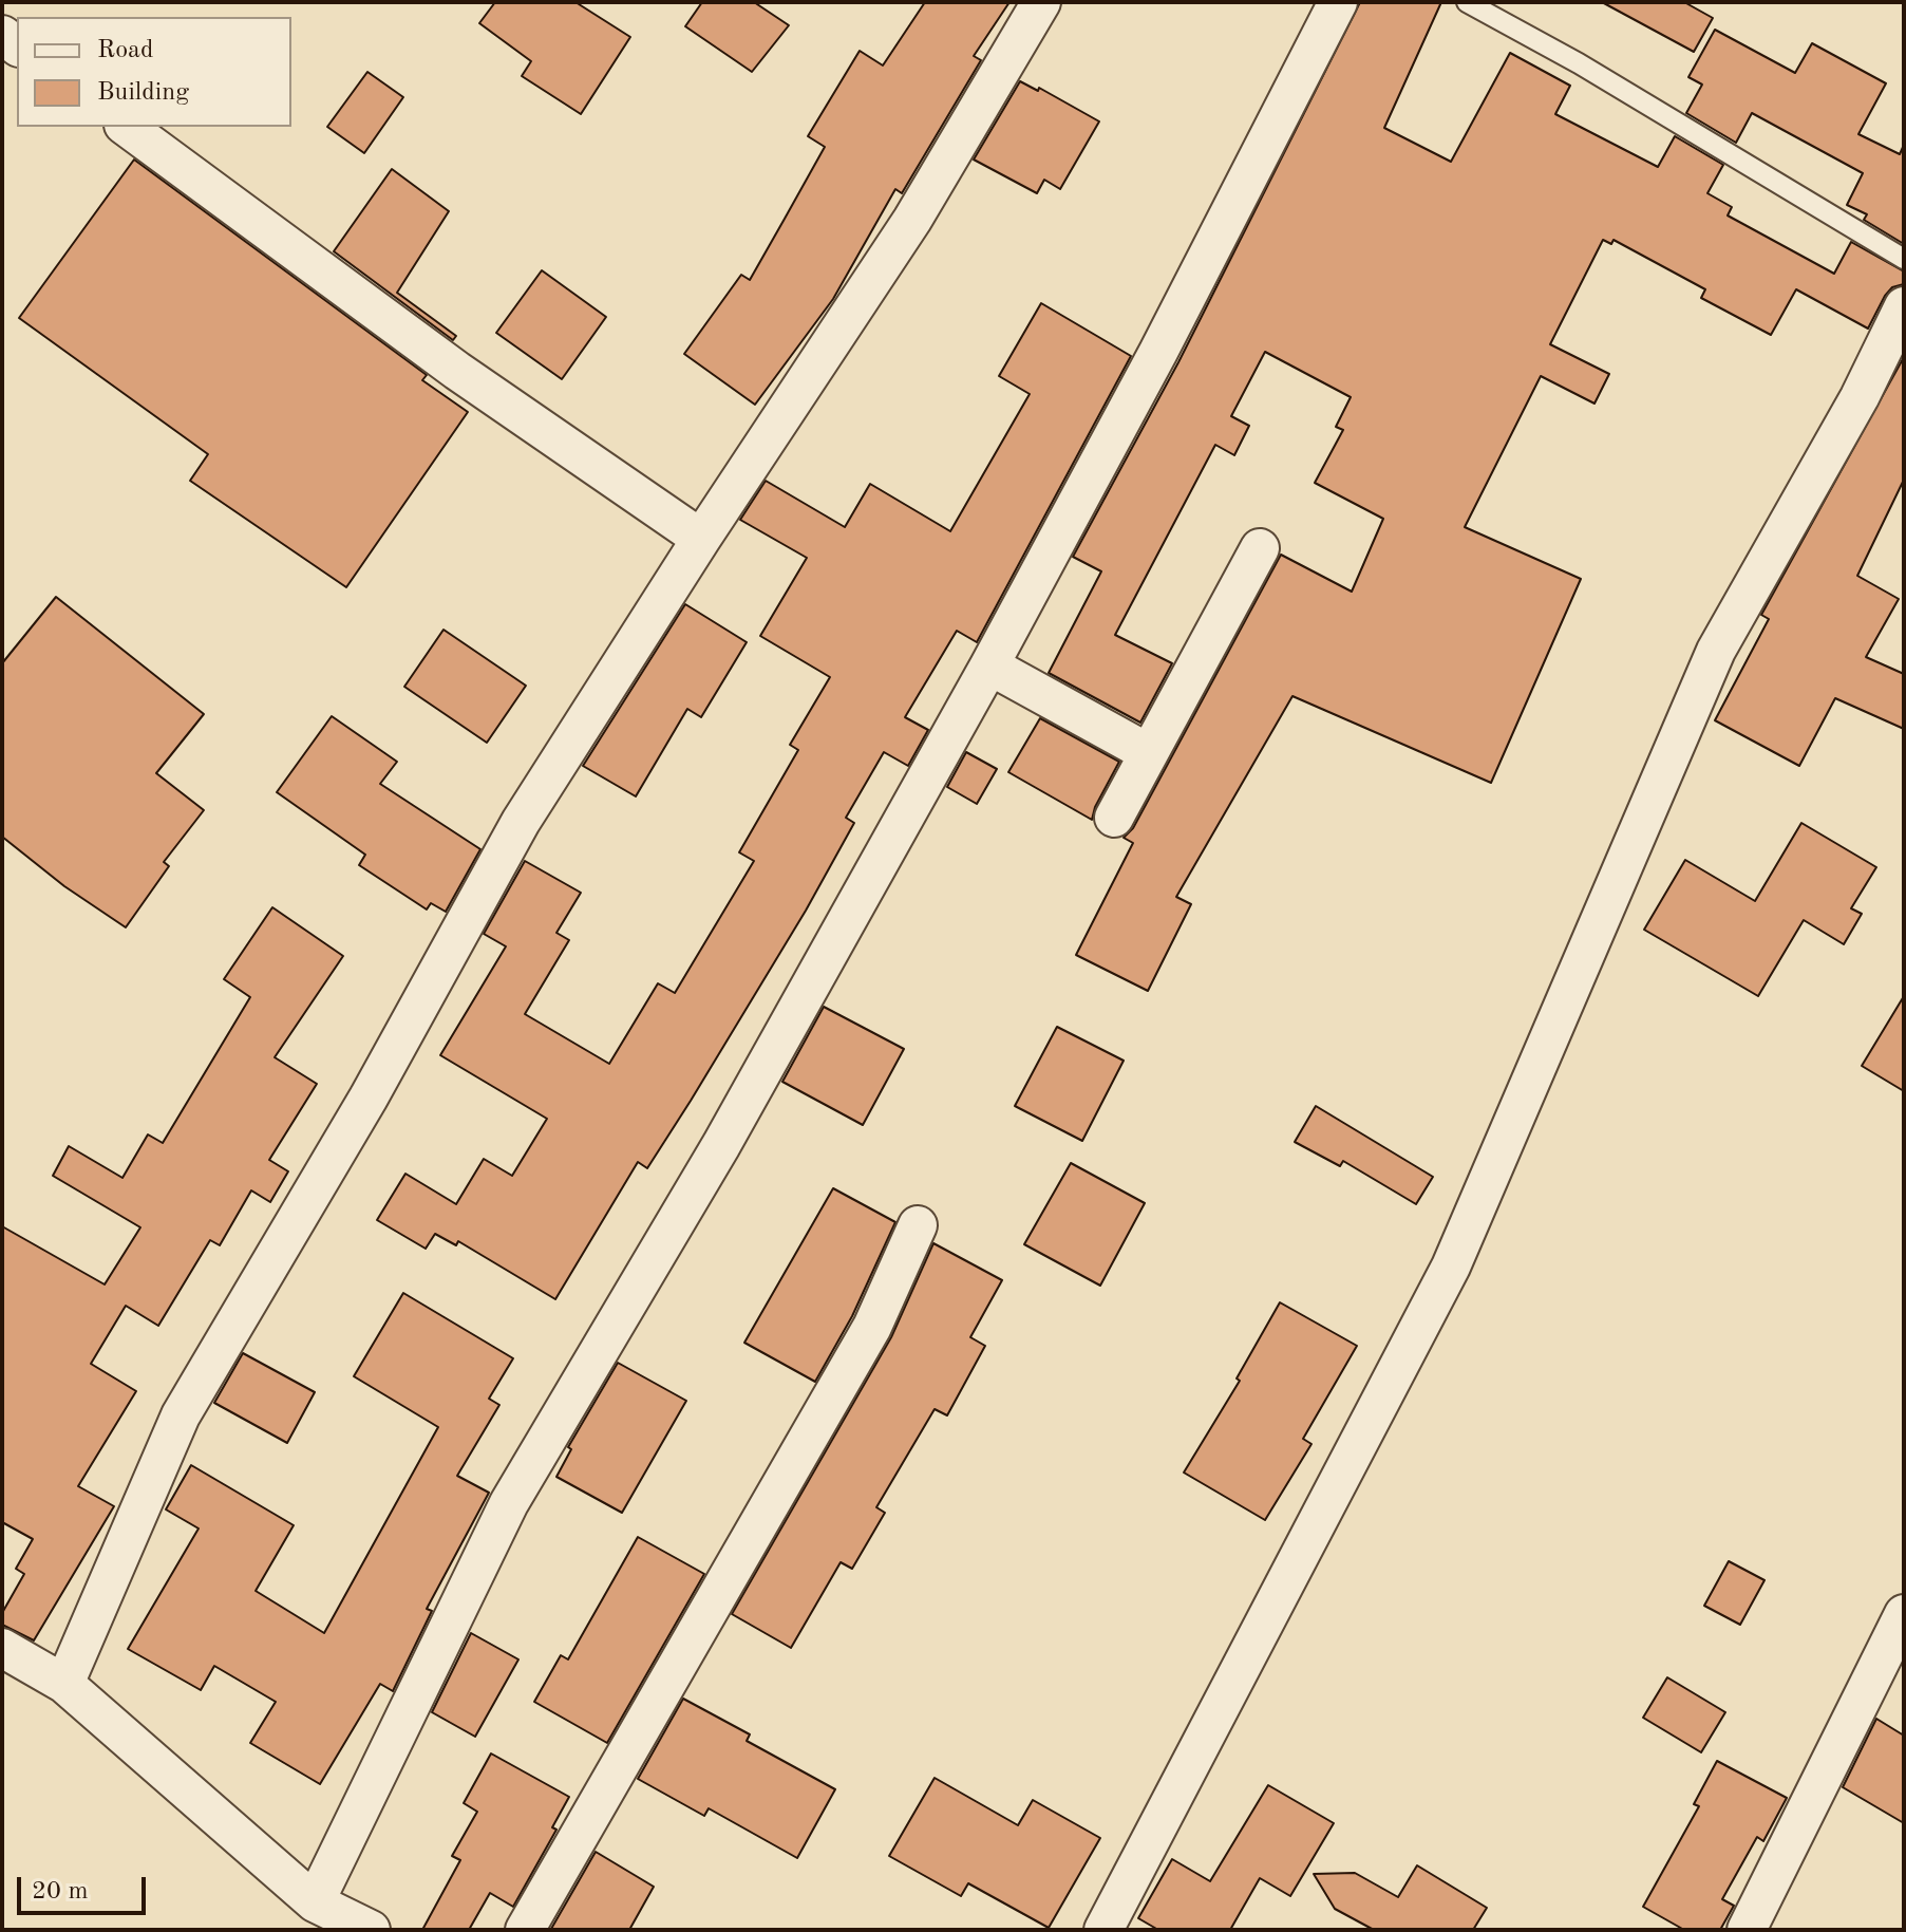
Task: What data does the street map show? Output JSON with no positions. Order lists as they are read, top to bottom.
{
  "legend": ["Road", "Building"],
  "scale_bar": "20 m"
}
